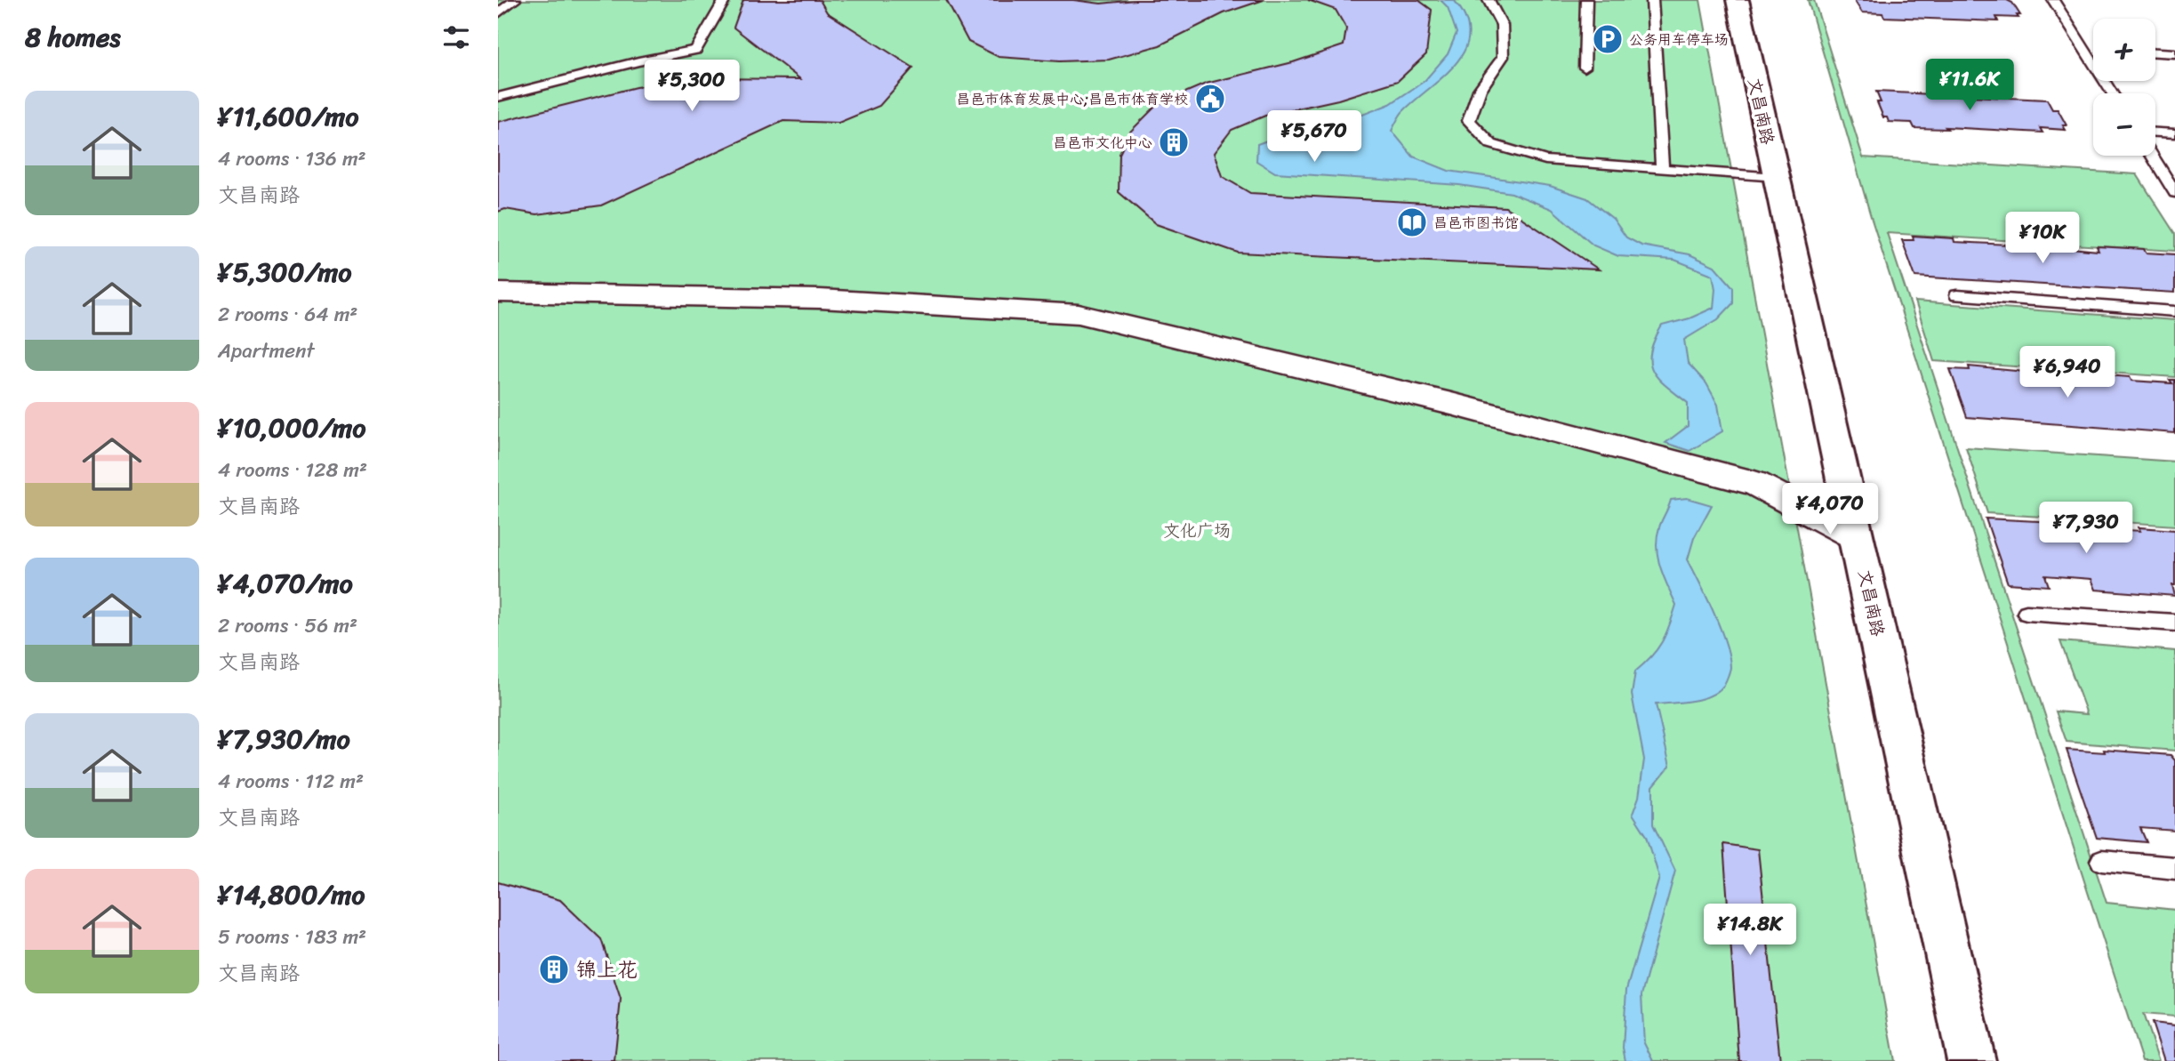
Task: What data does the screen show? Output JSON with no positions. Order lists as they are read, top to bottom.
{
  "streets": {
    "street": ["文昌南路"]
  },
  "parks": ["文化广场"],
  "places": {
    "parking": ["公务用车停车场"],
    "public building": ["昌邑市体育发展中心;昌邑市体育学校"],
    "building": ["昌邑市文化中心", "锦上花"],
    "library": ["昌邑市图书馆"]
  },
  "page": {
    "heading": "8 homes",
    "map_buttons": ["+", "−"],
    "price": [
      "¥11.6K",
      "¥5,300",
      "¥5,670",
      "¥10K",
      "¥6,940",
      "¥4,070",
      "¥7,930",
      "¥14.8K"
    ],
    "list": [
      {
        "name": "¥11,600/mo",
        "note": "4 rooms · 136 m² · 文昌南路"
      },
      {
        "name": "¥5,300/mo",
        "note": "2 rooms · 64 m² · Apartment"
      },
      {
        "name": "¥10,000/mo",
        "note": "4 rooms · 128 m² · 文昌南路"
      },
      {
        "name": "¥4,070/mo",
        "note": "2 rooms · 56 m² · 文昌南路"
      },
      {
        "name": "¥7,930/mo",
        "note": "4 rooms · 112 m² · 文昌南路"
      },
      {
        "name": "¥14,800/mo",
        "note": "5 rooms · 183 m² · 文昌南路"
      }
    ]
  }
}
